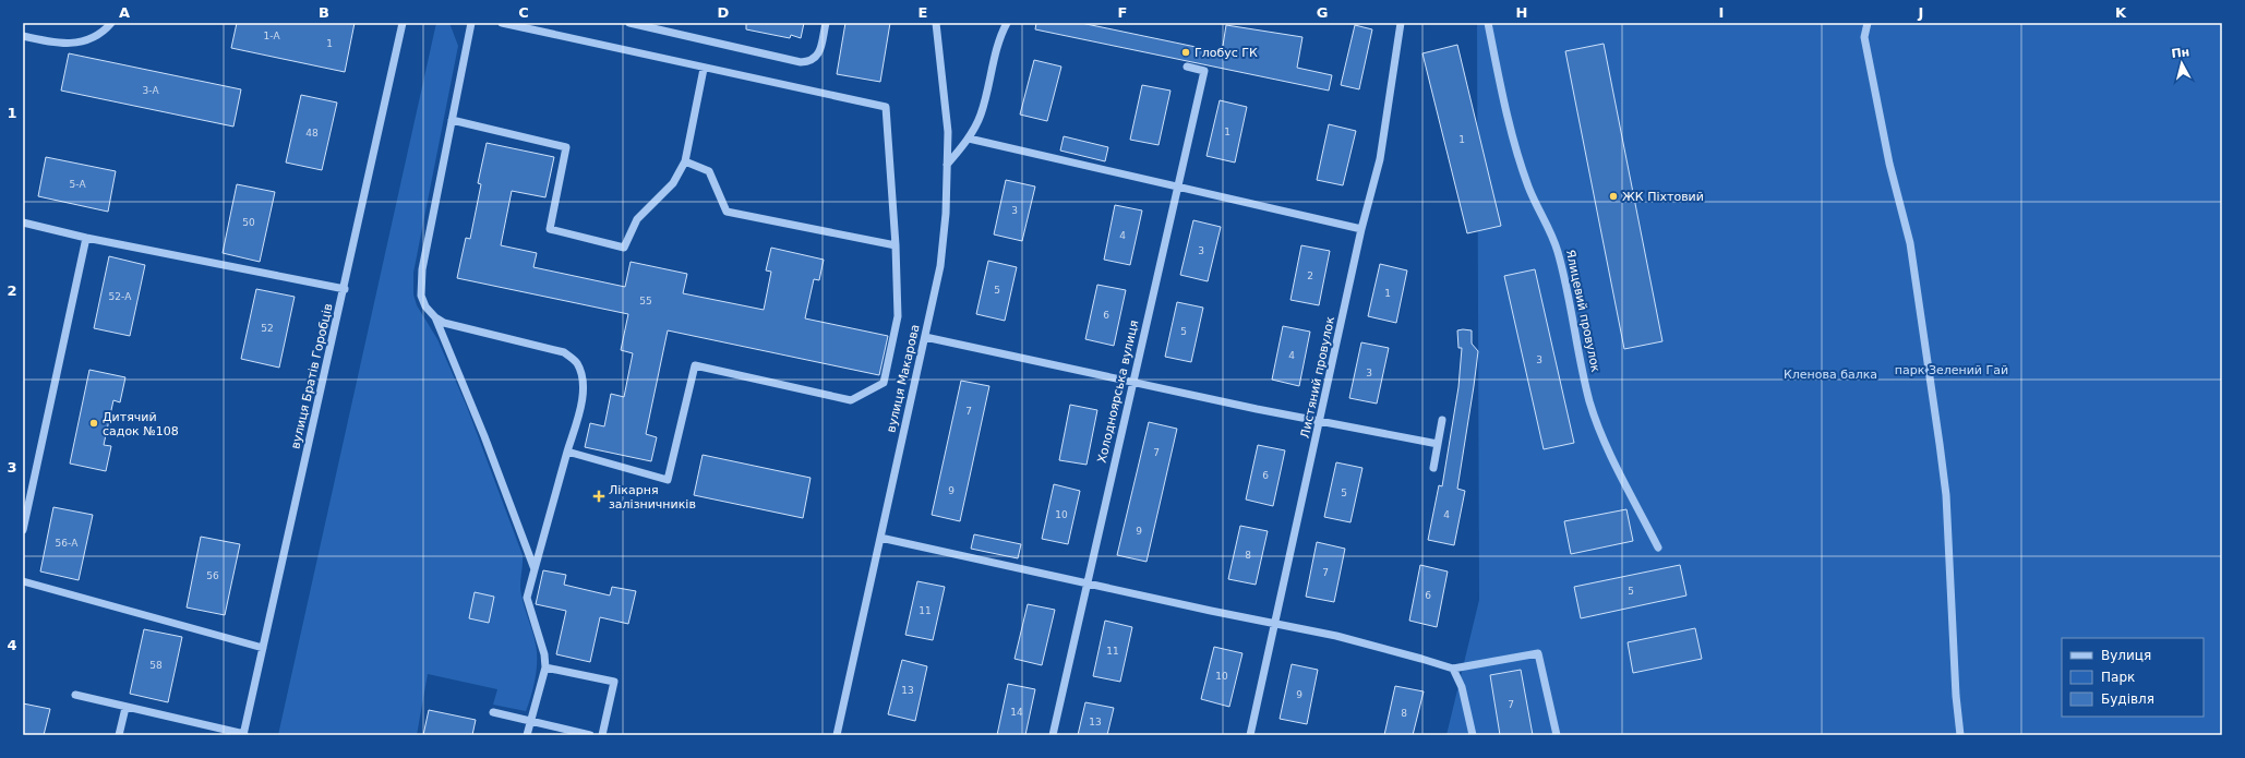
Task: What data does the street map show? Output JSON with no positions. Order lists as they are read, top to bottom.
{
  "streets": {
    "street": [
      "Ялицевий провулок",
      "вулиця Братів Горобців",
      "Листяний провулок",
      "вулиця Макарова",
      "Холодноярська вулиця"
    ]
  },
  "parks": ["парк Зелений Гай", "Кленова балка"],
  "places": {
    "other": ["Глобус ГК", "ЖК Піхтовий", "Дитячий садок №108"],
    "health": ["Лікарня залізничників"]
  },
  "house_numbers": [
    "1-А",
    "1",
    "3-А",
    "1",
    "48",
    "1",
    "5-А",
    "3",
    "50",
    "4",
    "3",
    "2",
    "5",
    "1",
    "52-А",
    "55",
    "6",
    "52",
    "5",
    "4",
    "3",
    "3",
    "7",
    "7",
    "6",
    "9",
    "5",
    "10",
    "4",
    "9",
    "56-А",
    "8",
    "7",
    "56",
    "5",
    "6",
    "11",
    "11",
    "58",
    "10",
    "13",
    "9",
    "7",
    "14",
    "8",
    "13"
  ],
  "legend": ["Вулиця", "Парк", "Будівля"],
  "north": "top",
  "grid": {
    "columns": [
      "A",
      "B",
      "C",
      "D",
      "E",
      "F",
      "G",
      "H",
      "I",
      "J",
      "K"
    ],
    "rows": [
      "1",
      "2",
      "3",
      "4"
    ]
  }
}
